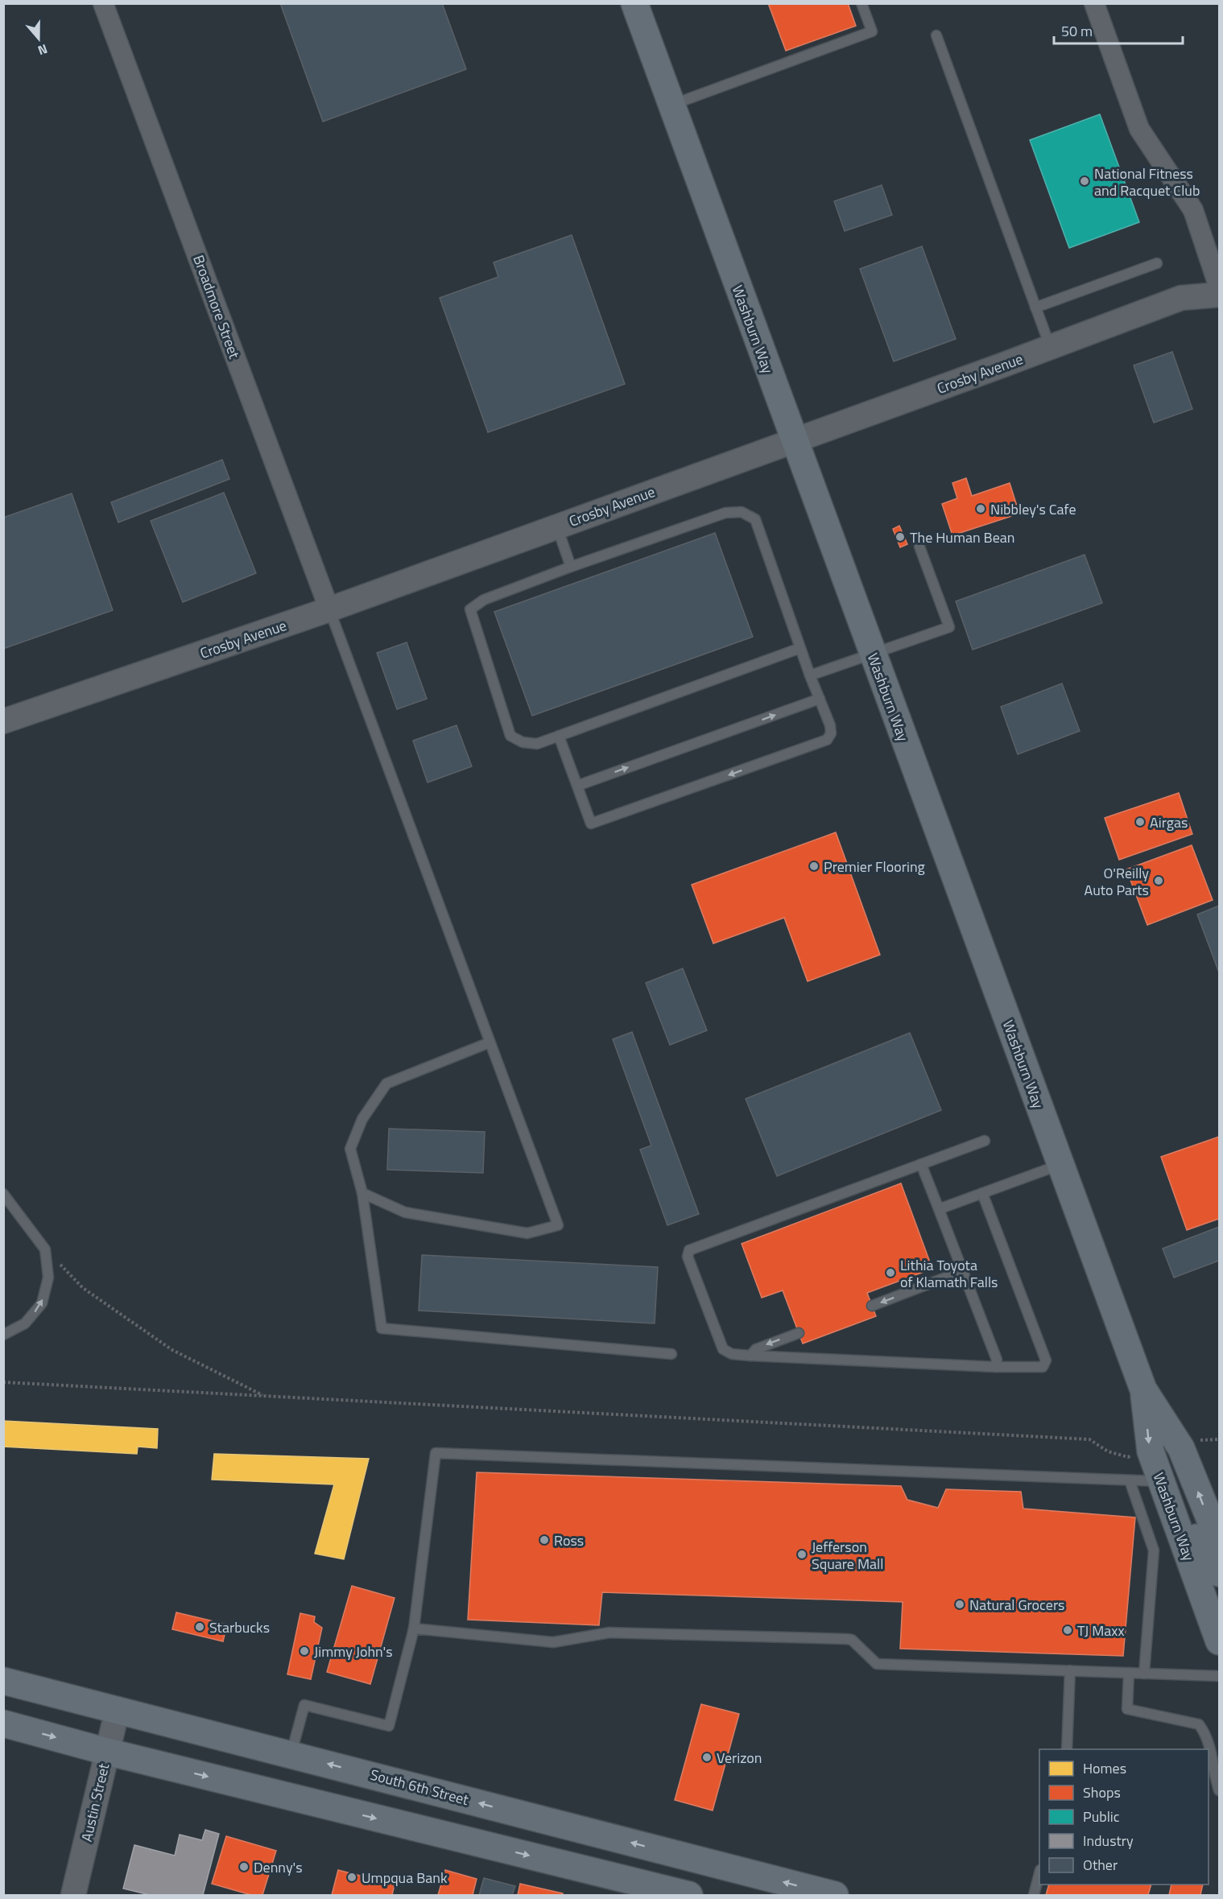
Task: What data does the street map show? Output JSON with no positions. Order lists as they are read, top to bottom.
{
  "streets": {
    "main road": ["Washburn Way", "South 6th Street"],
    "street": ["Broadmore Street", "Crosby Avenue", "Austin Street"]
  },
  "crossings": [
    ["Broadmore Street", "Crosby Avenue"],
    ["Washburn Way", "Crosby Avenue"],
    ["South 6th Street", "Austin Street"]
  ],
  "places": [
    "National Fitness and Racquet Club",
    "Nibbley's Cafe",
    "The Human Bean",
    "Airgas",
    "Premier Flooring",
    "O'Reilly Auto Parts",
    "Lithia Toyota of Klamath Falls",
    "Ross",
    "Jefferson Square Mall",
    "Natural Grocers",
    "Starbucks",
    "TJ Maxx",
    "Jimmy John's",
    "Verizon",
    "Denny's",
    "Umpqua Bank"
  ],
  "legend": [
    "Homes",
    "Shops",
    "Public",
    "Industry",
    "Other"
  ],
  "scale_bar": "50 m",
  "north": "bottom"
}
